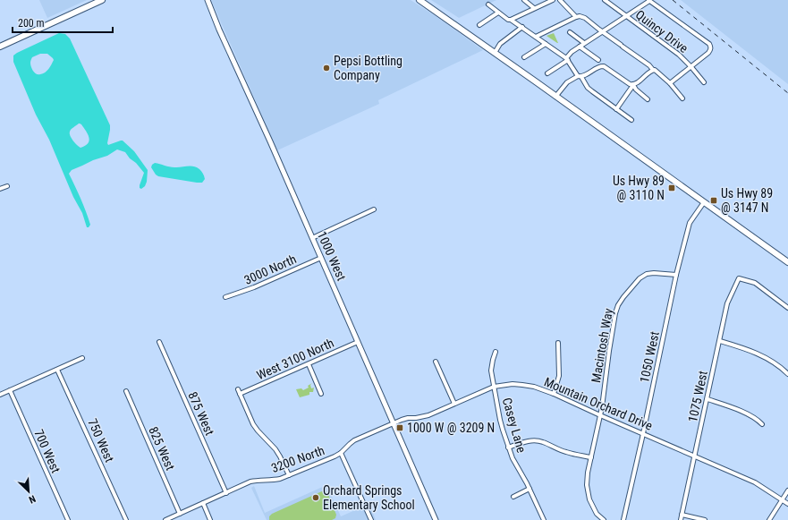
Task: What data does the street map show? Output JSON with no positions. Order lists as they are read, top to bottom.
{
  "streets": {
    "street": [
      "Quincy Drive",
      "1000 West",
      "3000 North",
      "Macintosh Way",
      "1050 West",
      "West 3100 North",
      "1075 West",
      "Mountain Orchard Drive",
      "875 West",
      "Casey Lane",
      "750 West",
      "825 West",
      "700 West",
      "3200 North"
    ]
  },
  "crossings": [
    ["1000 West", "3000 North"],
    ["1000 West", "West 3100 North"],
    ["1000 West", "Mountain Orchard Drive"],
    ["1000 West", "3200 North"],
    ["Macintosh Way", "1050 West"],
    ["Macintosh Way", "Mountain Orchard Drive"],
    ["1050 West", "Mountain Orchard Drive"],
    ["1075 West", "Mountain Orchard Drive"],
    ["Mountain Orchard Drive", "Casey Lane"],
    ["Mountain Orchard Drive", "3200 North"],
    ["875 West", "3200 North"],
    ["825 West", "3200 North"]
  ],
  "places": {
    "other": ["Pepsi Bottling Company", "Orchard Springs Elementary School"],
    "transit": ["Us Hwy 89 @ 3110 N", "Us Hwy 89 @ 3147 N", "1000 W @ 3209 N"]
  },
  "scale_bar": "200 m",
  "north": "bottom right"
}
